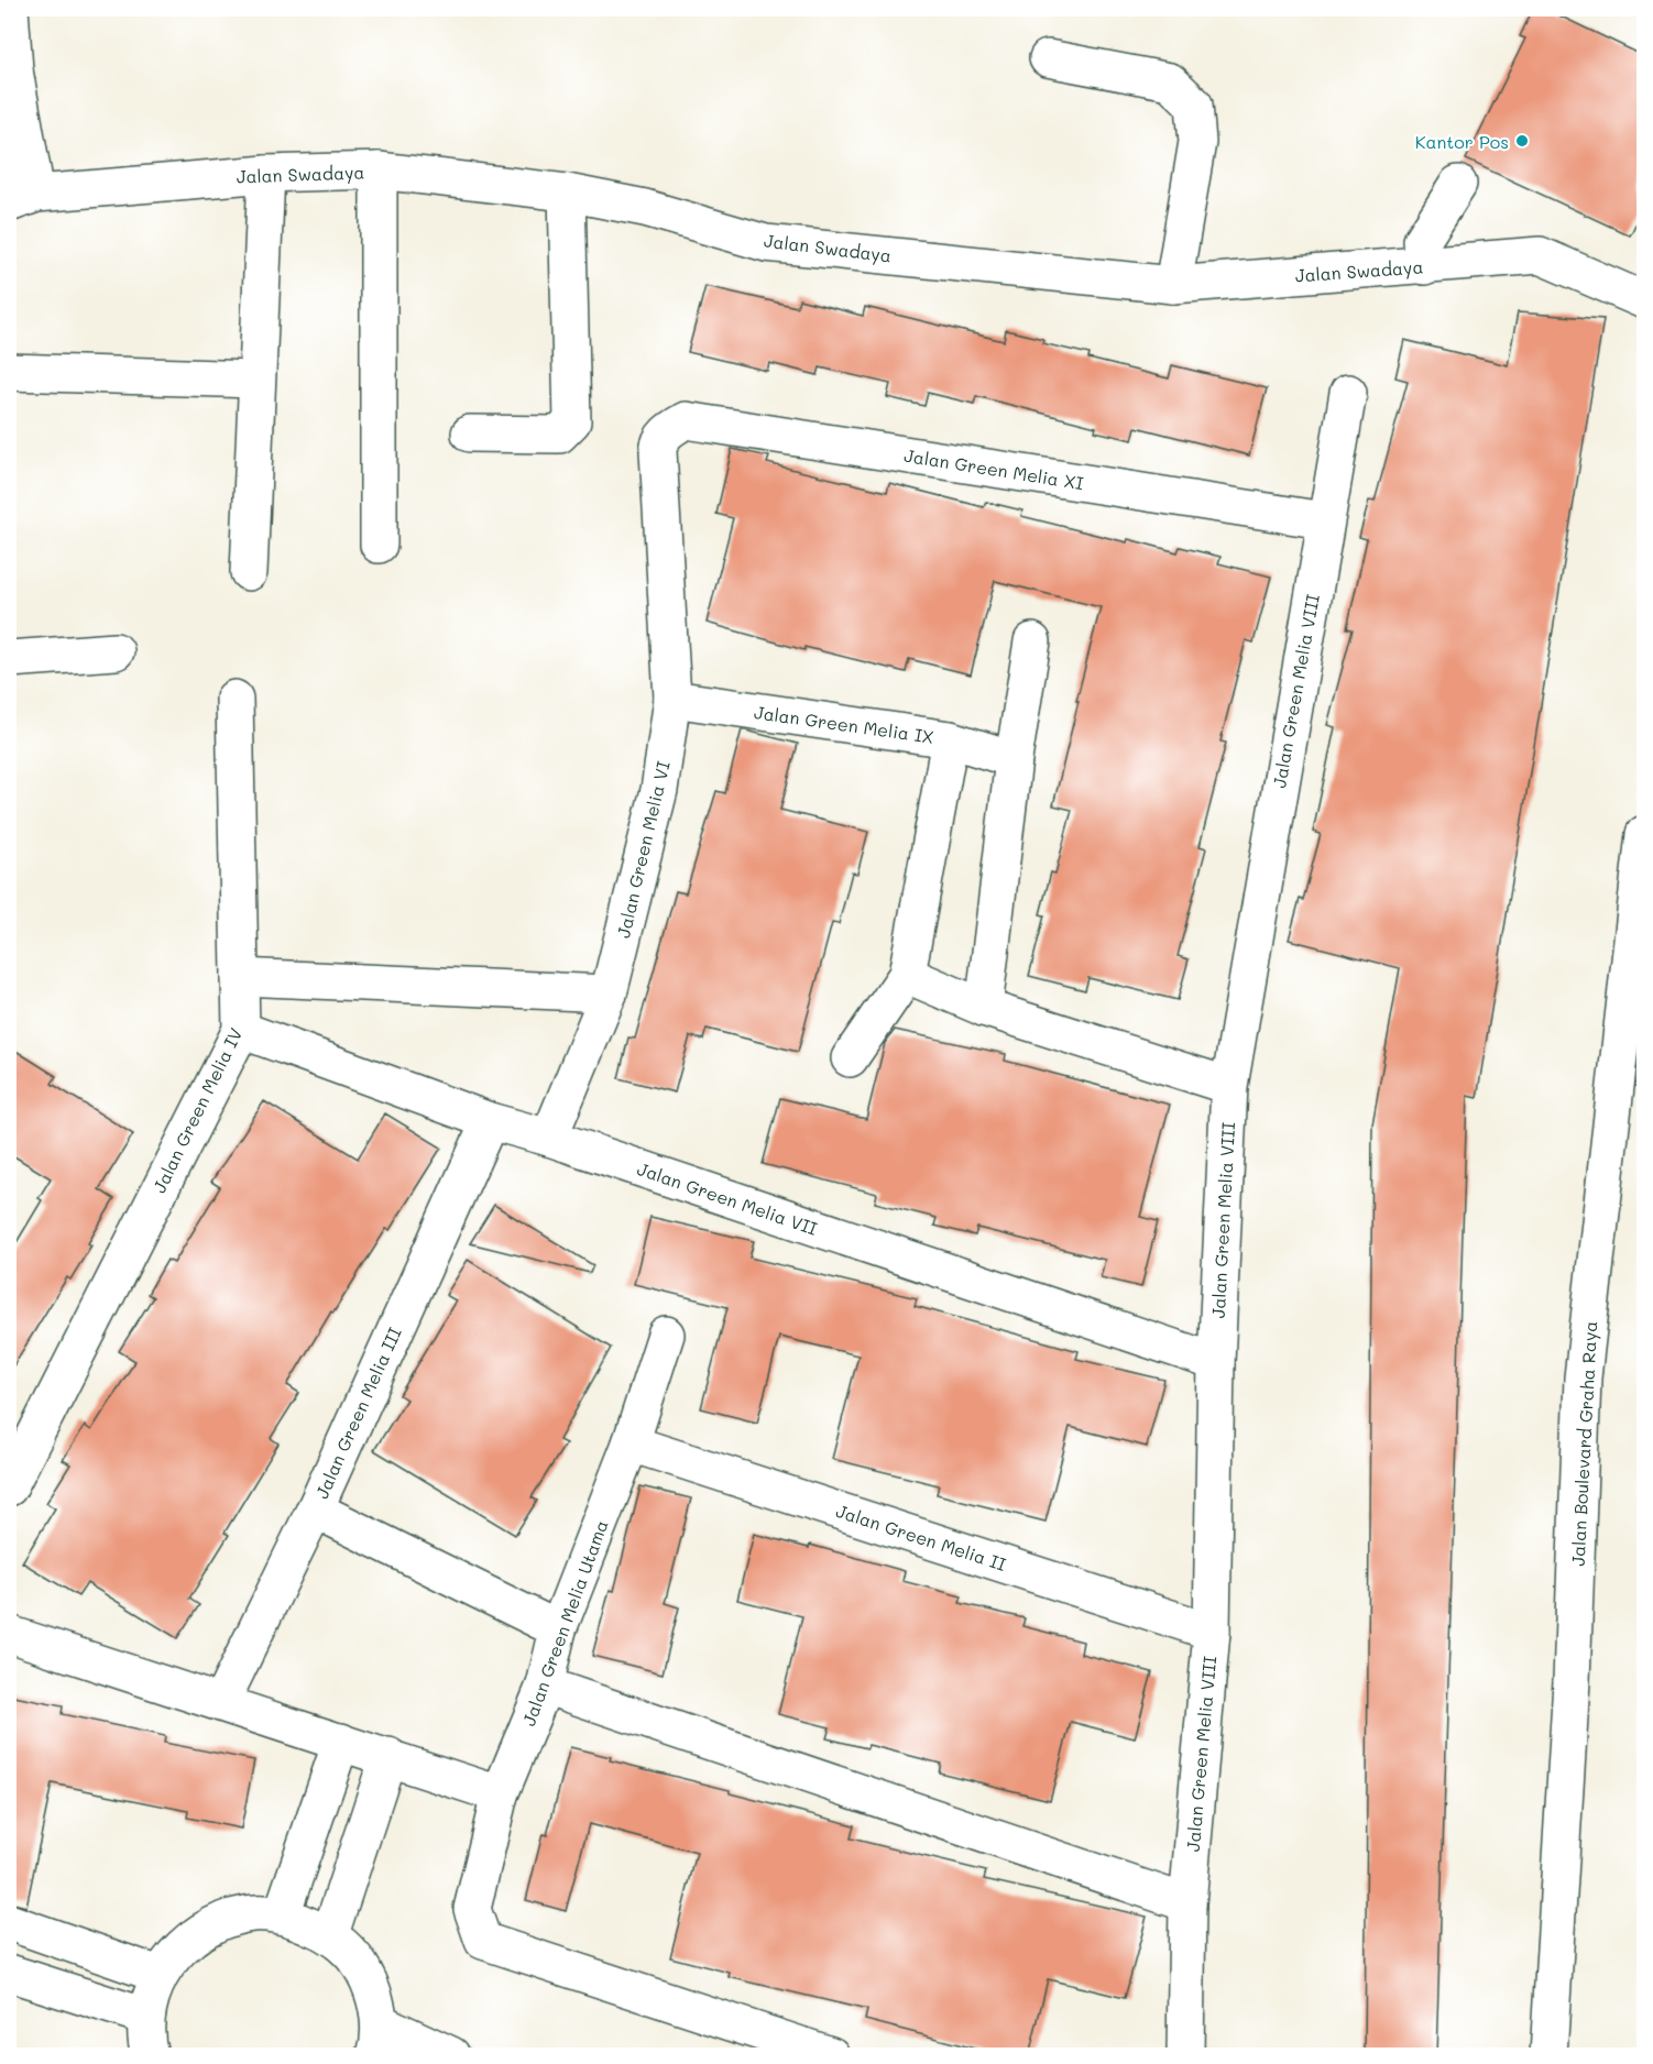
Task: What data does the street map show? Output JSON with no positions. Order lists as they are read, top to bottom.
{
  "streets": {
    "street": [
      "Jalan Swadaya",
      "Jalan Green Melia XI",
      "Jalan Green Melia VIII",
      "Jalan Green Melia IX",
      "Jalan Green Melia VI",
      "Jalan Green Melia IV",
      "Jalan Green Melia VII",
      "Jalan Green Melia III",
      "Jalan Boulevard Graha Raya",
      "Jalan Green Melia II",
      "Jalan Green Melia Utama"
    ]
  },
  "crossings": [
    ["Jalan Green Melia XI", "Jalan Green Melia VIII"],
    ["Jalan Green Melia XI", "Jalan Green Melia VI"],
    ["Jalan Green Melia VIII", "Jalan Green Melia VII"],
    ["Jalan Green Melia VIII", "Jalan Green Melia II"],
    ["Jalan Green Melia IX", "Jalan Green Melia VI"],
    ["Jalan Green Melia VI", "Jalan Green Melia VII"],
    ["Jalan Green Melia IV", "Jalan Green Melia VII"],
    ["Jalan Green Melia VII", "Jalan Green Melia III"],
    ["Jalan Green Melia II", "Jalan Green Melia Utama"]
  ],
  "places": ["Kantor Pos"]
}
